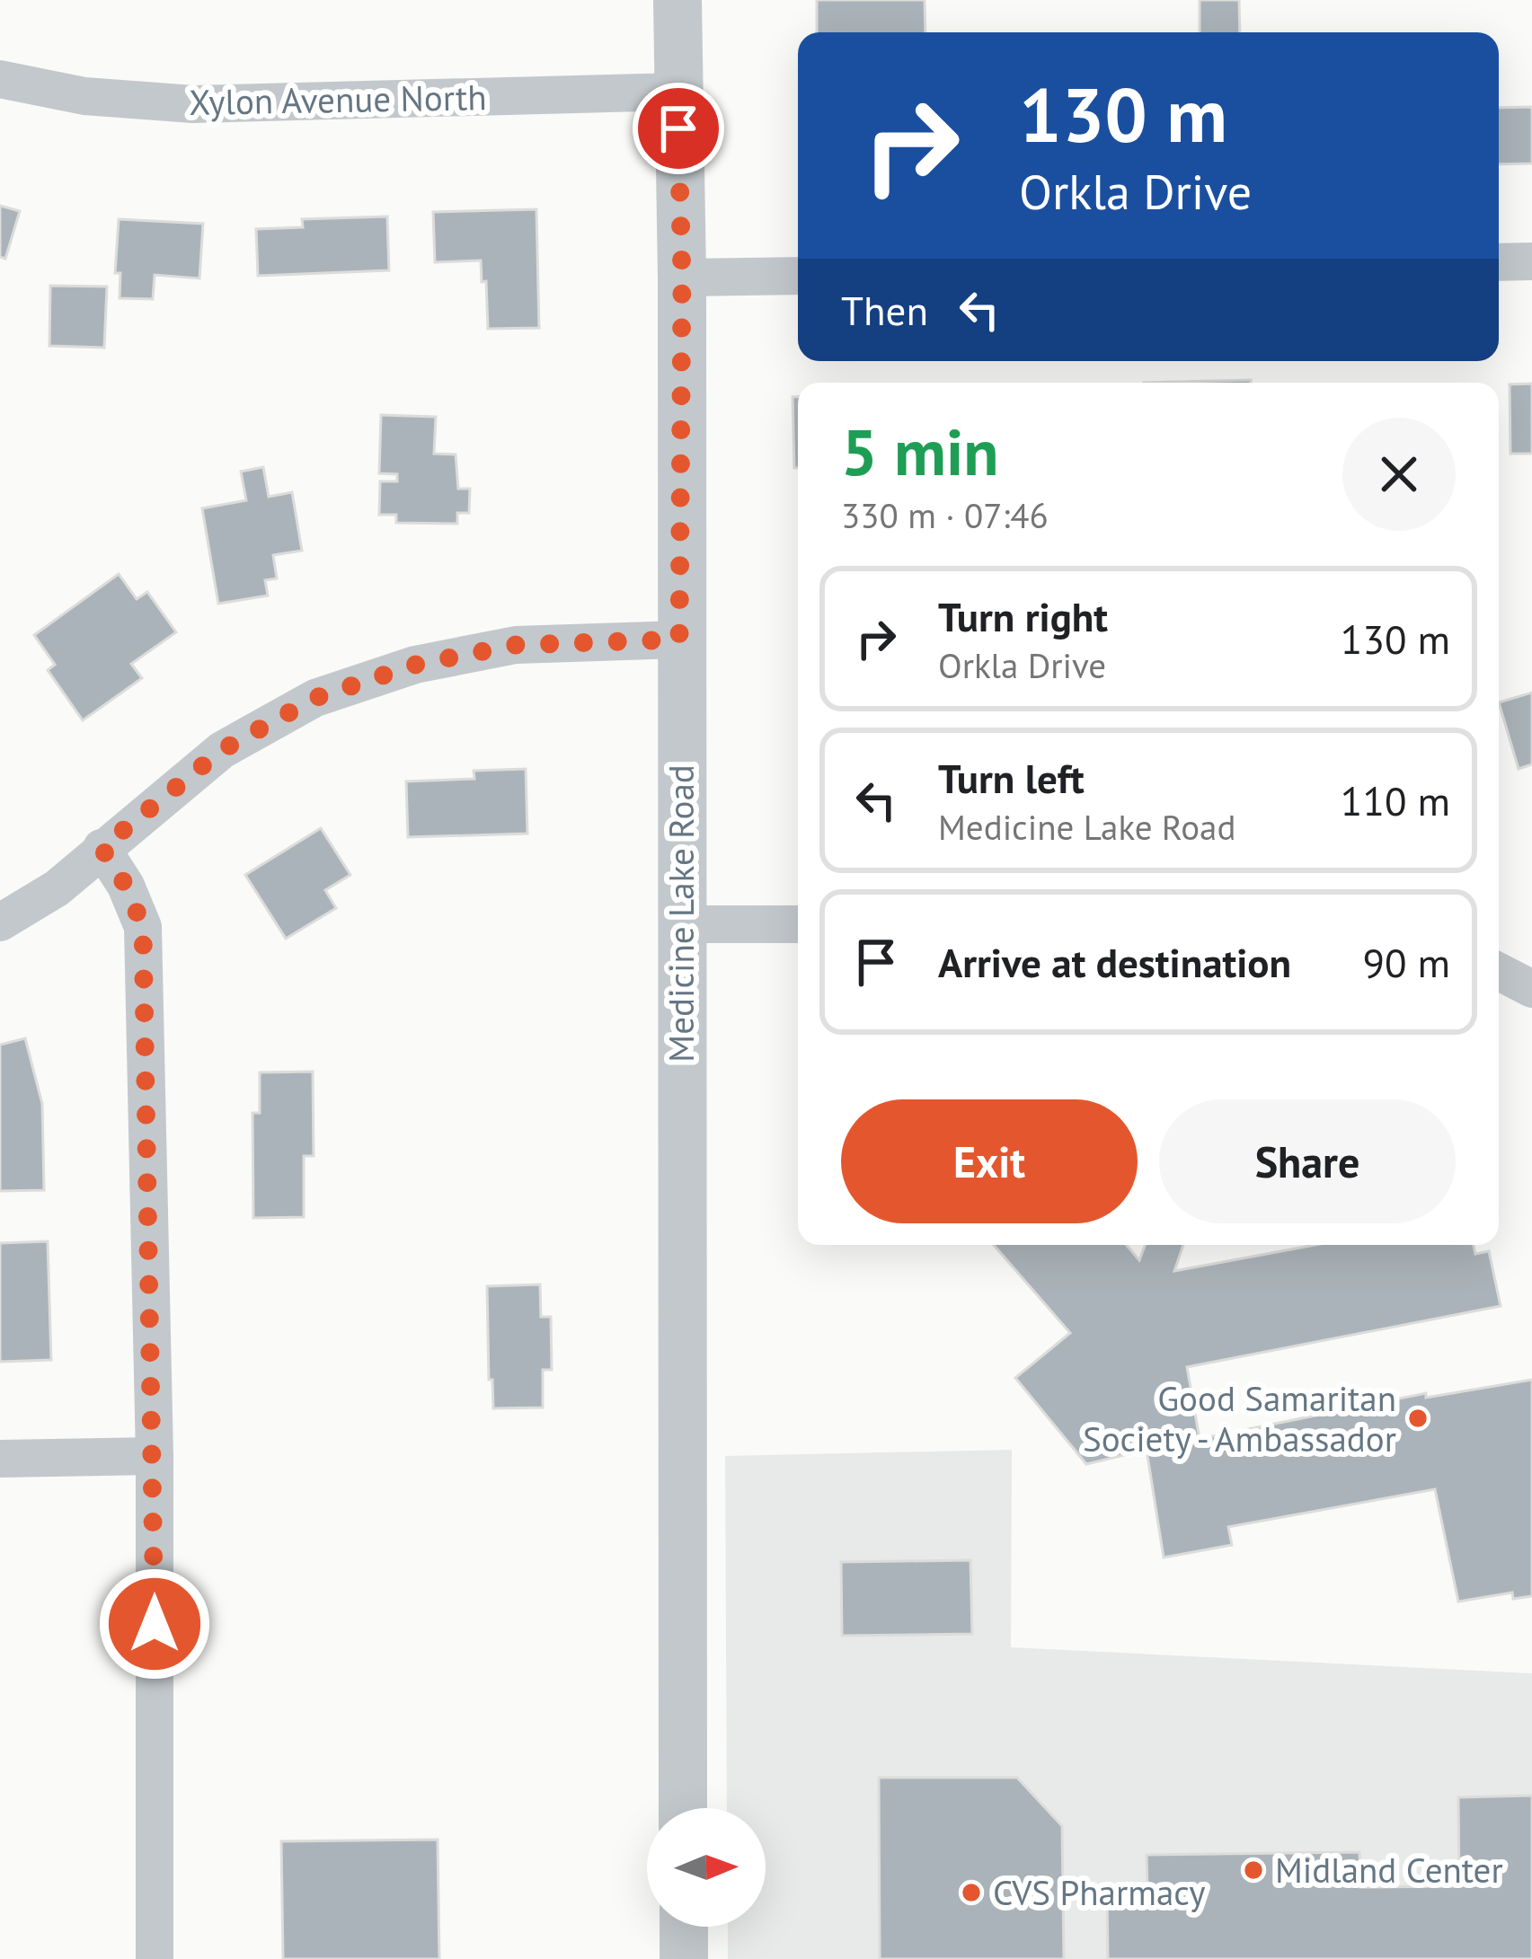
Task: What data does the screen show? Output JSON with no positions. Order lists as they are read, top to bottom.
{
  "streets": {
    "street": ["Xylon Avenue North", "Medicine Lake Road"]
  },
  "crossings": [
    ["Xylon Avenue North", "Medicine Lake Road"]
  ],
  "places": ["Good Samaritan Society - Ambassador", "Midland Center", "CVS Pharmacy"],
  "north": "right",
  "page": {
    "turn": ["130 m", "Orkla Drive"],
    "then": "Then",
    "heading": ["5 min", "330 m · 07:46"],
    "list": [
      {
        "name": "Turn right",
        "note": "Orkla Drive",
        "value": "130 m"
      },
      {
        "name": "Turn left",
        "note": "Medicine Lake Road",
        "value": "110 m"
      },
      {
        "name": "Arrive at destination",
        "value": "90 m"
      }
    ],
    "buttons": ["Exit", "Share"]
  }
}
